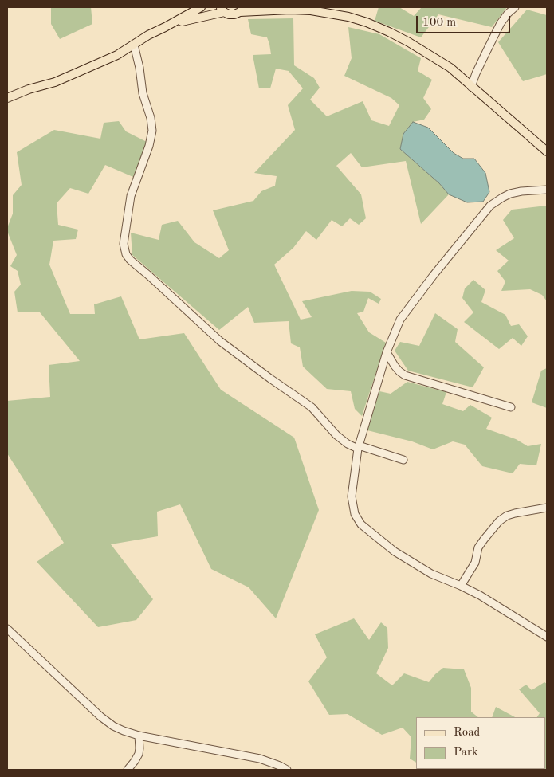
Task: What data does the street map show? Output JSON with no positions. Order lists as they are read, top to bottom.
{
  "legend": ["Road", "Park"],
  "scale_bar": "100 m"
}
